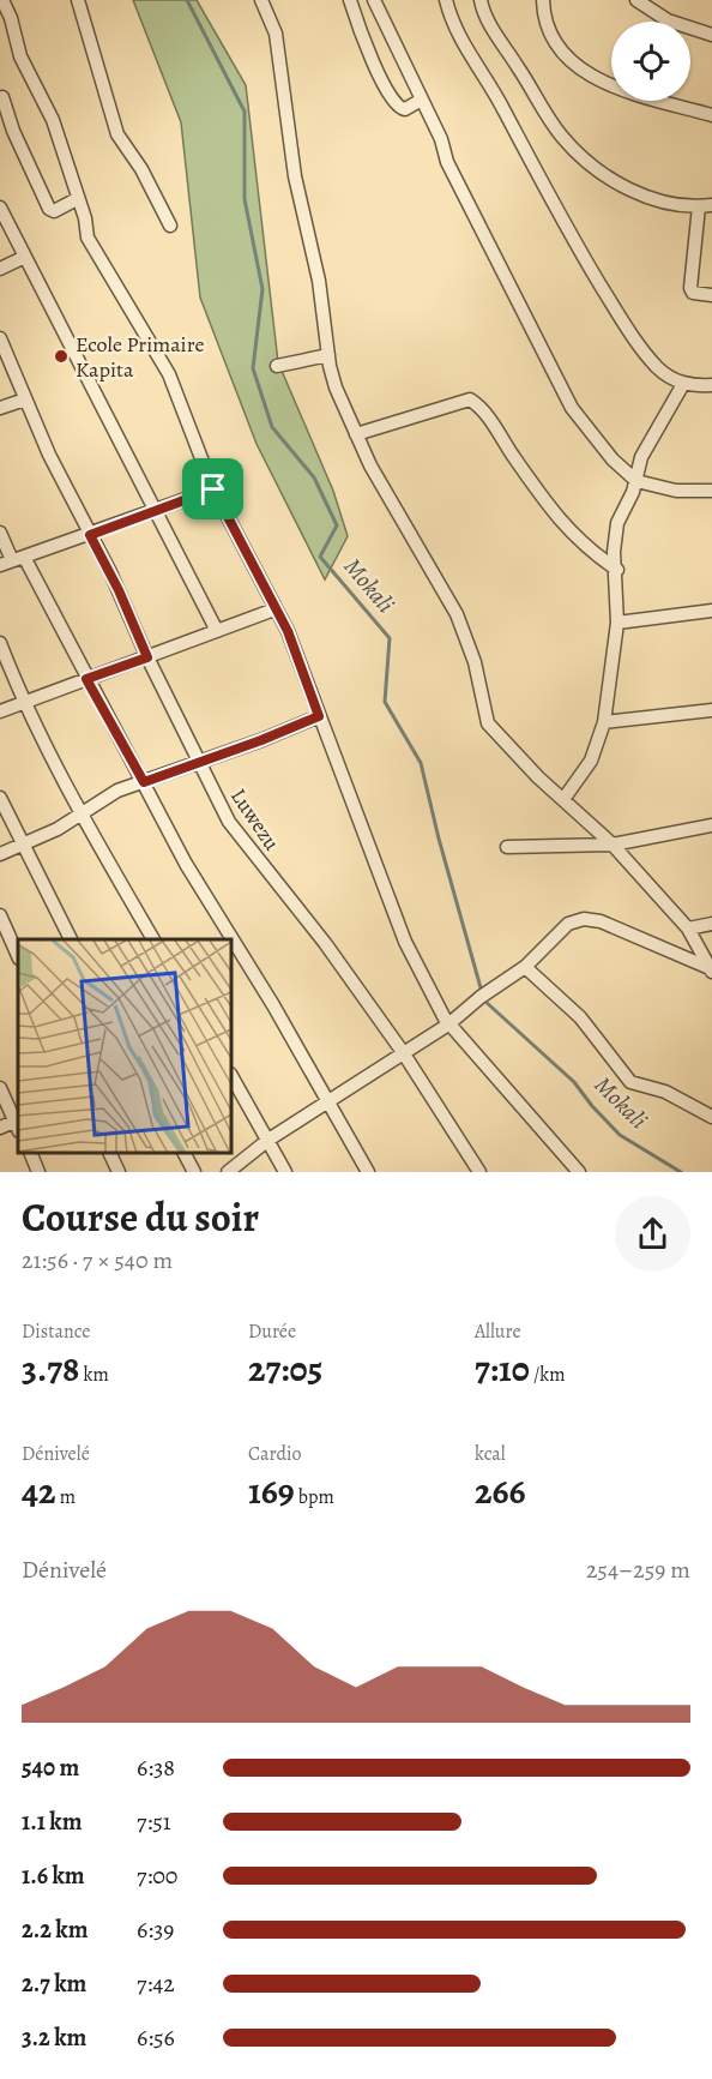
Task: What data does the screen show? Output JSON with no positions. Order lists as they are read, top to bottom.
{
  "streets": {
    "street": ["Luwezu"]
  },
  "water": ["Mokali"],
  "places": ["Ecole Primaire Kapita"],
  "page": {
    "heading": ["Course du soir", "21:56 · 7 × 540 m"],
    "stats": [
      ["Distance", "3.78 km"],
      ["Durée", "27:05"],
      ["Allure", "7:10 /km"],
      ["Dénivelé", "42 m"],
      ["Cardio", "169 bpm"],
      ["kcal", "266"]
    ],
    "chart": ["Dénivelé", "254–259 m"],
    "list": [
      {
        "name": "540 m",
        "note": "6:38"
      },
      {
        "name": "1.1 km",
        "note": "7:51"
      },
      {
        "name": "1.6 km",
        "note": "7:00"
      },
      {
        "name": "2.2 km",
        "note": "6:39"
      },
      {
        "name": "2.7 km",
        "note": "7:42"
      },
      {
        "name": "3.2 km",
        "note": "6:56"
      }
    ]
  }
}
